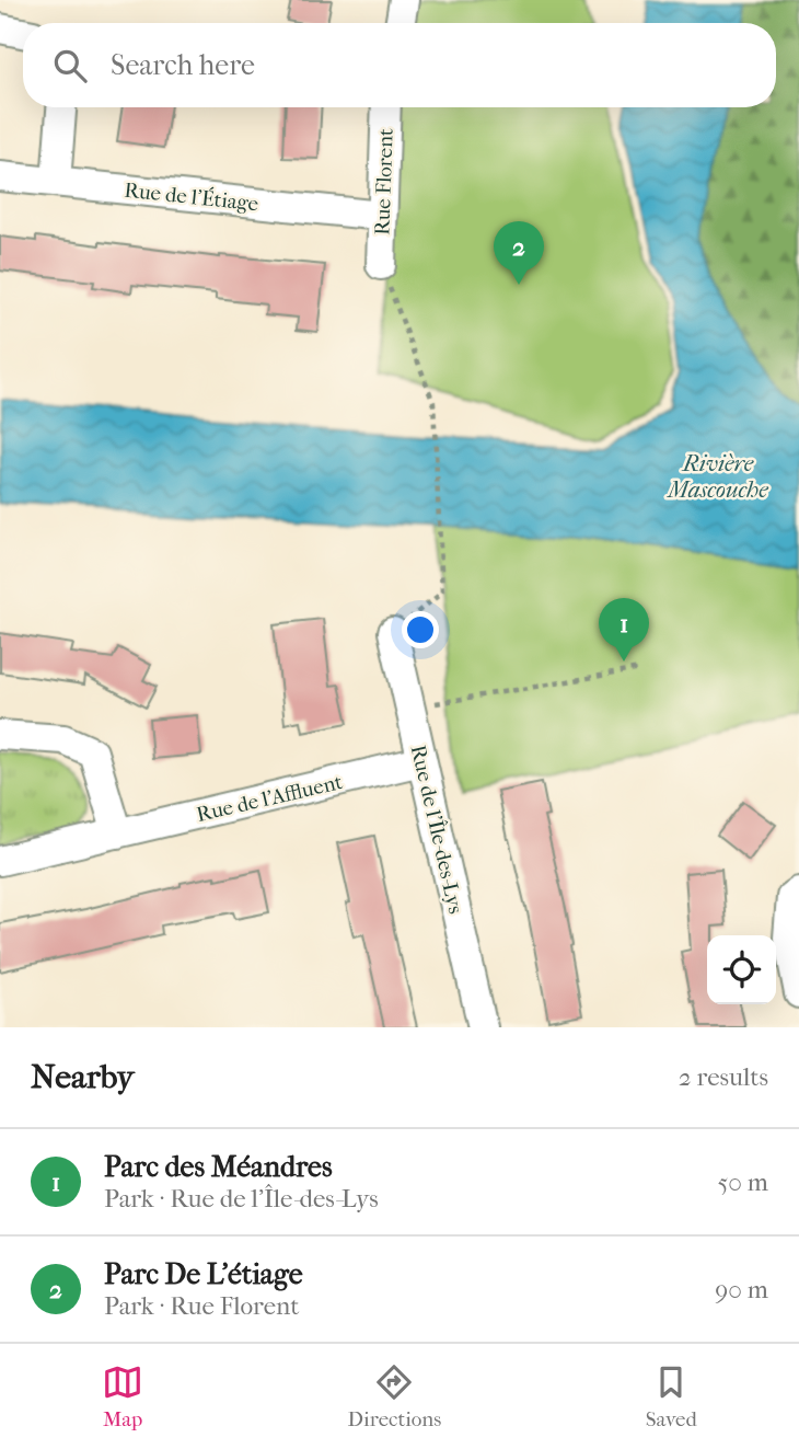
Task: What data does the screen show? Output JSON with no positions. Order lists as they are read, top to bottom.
{
  "streets": {
    "street": [
      "Rue Florent",
      "Rue de l'Étiage",
      "Rue de l'Affluent",
      "Rue de l'Île-des-Lys"
    ]
  },
  "crossings": [
    ["Rue Florent", "Rue de l'Étiage"],
    ["Rue de l'Affluent", "Rue de l'Île-des-Lys"]
  ],
  "water": ["Rivière Mascouche"],
  "page": {
    "search": "Search here",
    "pins": ["2", "1"],
    "heading": ["Nearby", "2 results"],
    "list": [
      {
        "mark": "1",
        "name": "Parc des Méandres",
        "note": "Park · Rue de l'Île-des-Lys",
        "value": "50 m"
      },
      {
        "mark": "2",
        "name": "Parc De L'étiage",
        "note": "Park · Rue Florent",
        "value": "90 m"
      }
    ],
    "nav": ["Map", "Directions", "Saved"]
  }
}
